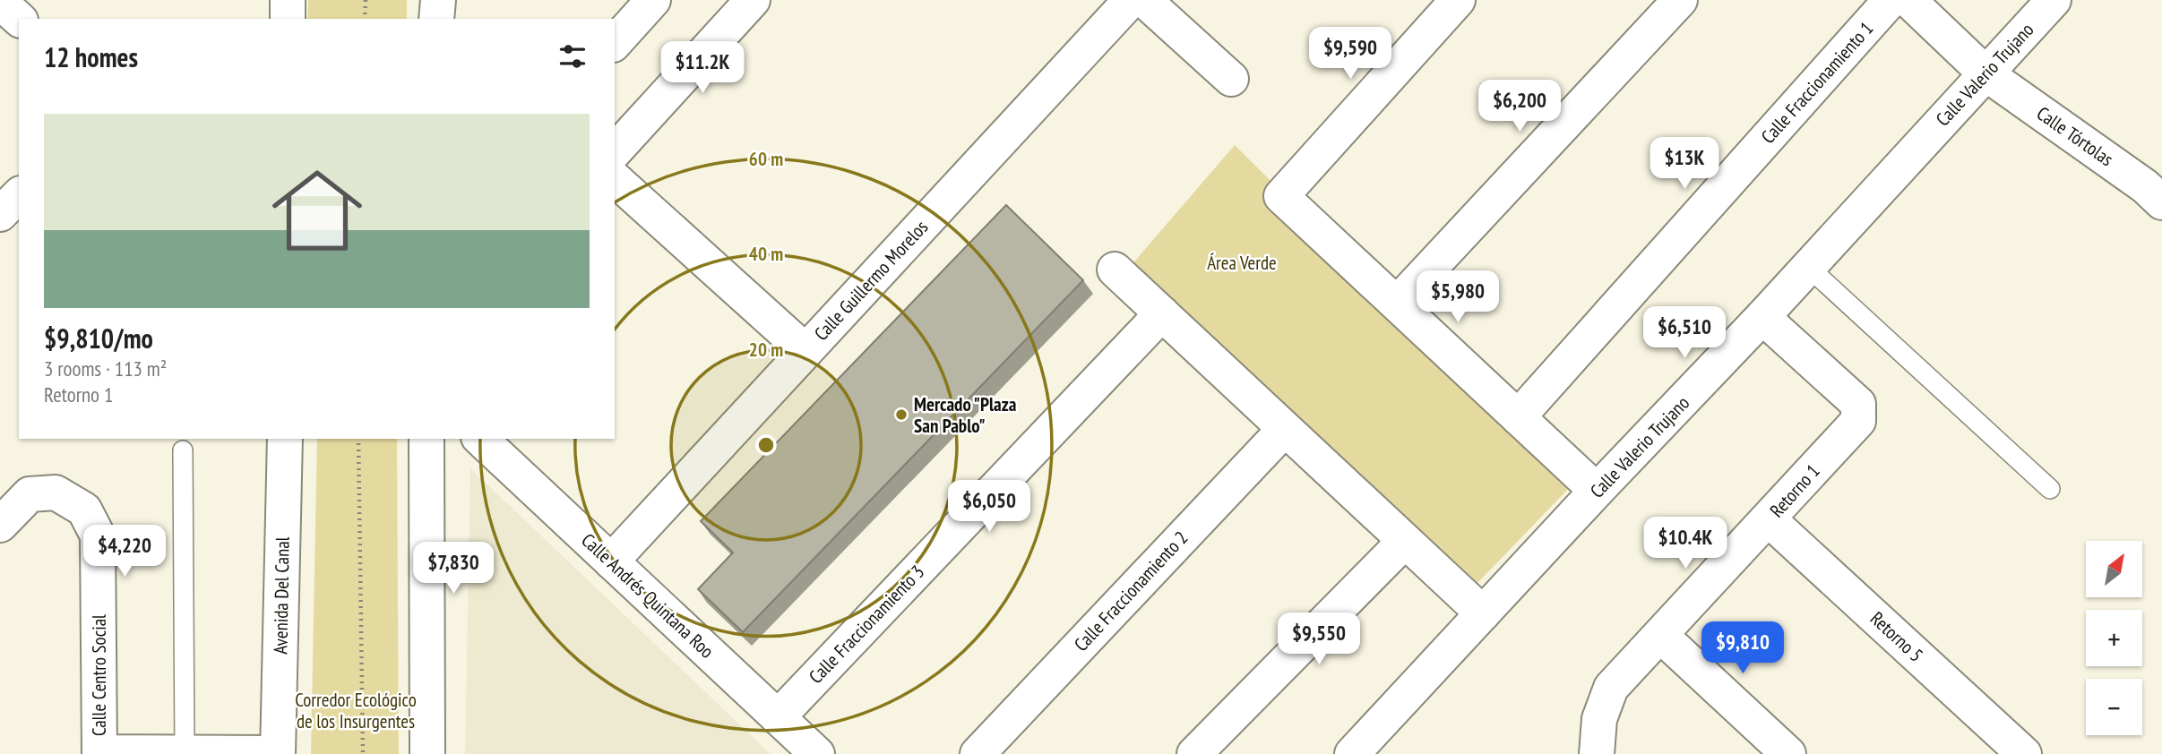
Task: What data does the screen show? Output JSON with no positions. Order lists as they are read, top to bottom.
{
  "streets": {
    "street": [
      "Calle Valerio Trujano",
      "Calle Fraccionamiento 1",
      "Calle Tórtolas",
      "Calle Guillermo Morelos",
      "Retorno 1",
      "Calle Fraccionamiento 2",
      "Avenida Del Canal",
      "Calle Andrés Quintana Roo",
      "Calle Fraccionamiento 3",
      "Retorno 5",
      "Calle Centro Social"
    ]
  },
  "crossings": [
    ["Calle Valerio Trujano", "Calle Tórtolas"],
    ["Calle Valerio Trujano", "Retorno 1"],
    ["Calle Guillermo Morelos", "Calle Andrés Quintana Roo"],
    ["Retorno 1", "Retorno 5"],
    ["Calle Andrés Quintana Roo", "Calle Fraccionamiento 3"]
  ],
  "parks": ["Área Verde", "Corredor Ecológico de los Insurgentes"],
  "places": ["Mercado \"Plaza San Pablo\""],
  "north": "top right",
  "page": {
    "heading": "12 homes",
    "price": [
      "$9,590",
      "$11.2K",
      "$6,200",
      "$13K",
      "$5,980",
      "$6,510",
      "$6,050",
      "$10.4K",
      "$4,220",
      "$7,830",
      "$9,550",
      "$9,810"
    ],
    "list": [
      {
        "name": "$9,810/mo",
        "note": "3 rooms · 113 m² · Retorno 1"
      }
    ],
    "map_buttons": ["+", "−"]
  },
  "rings": ["60 m", "40 m", "20 m"]
}
